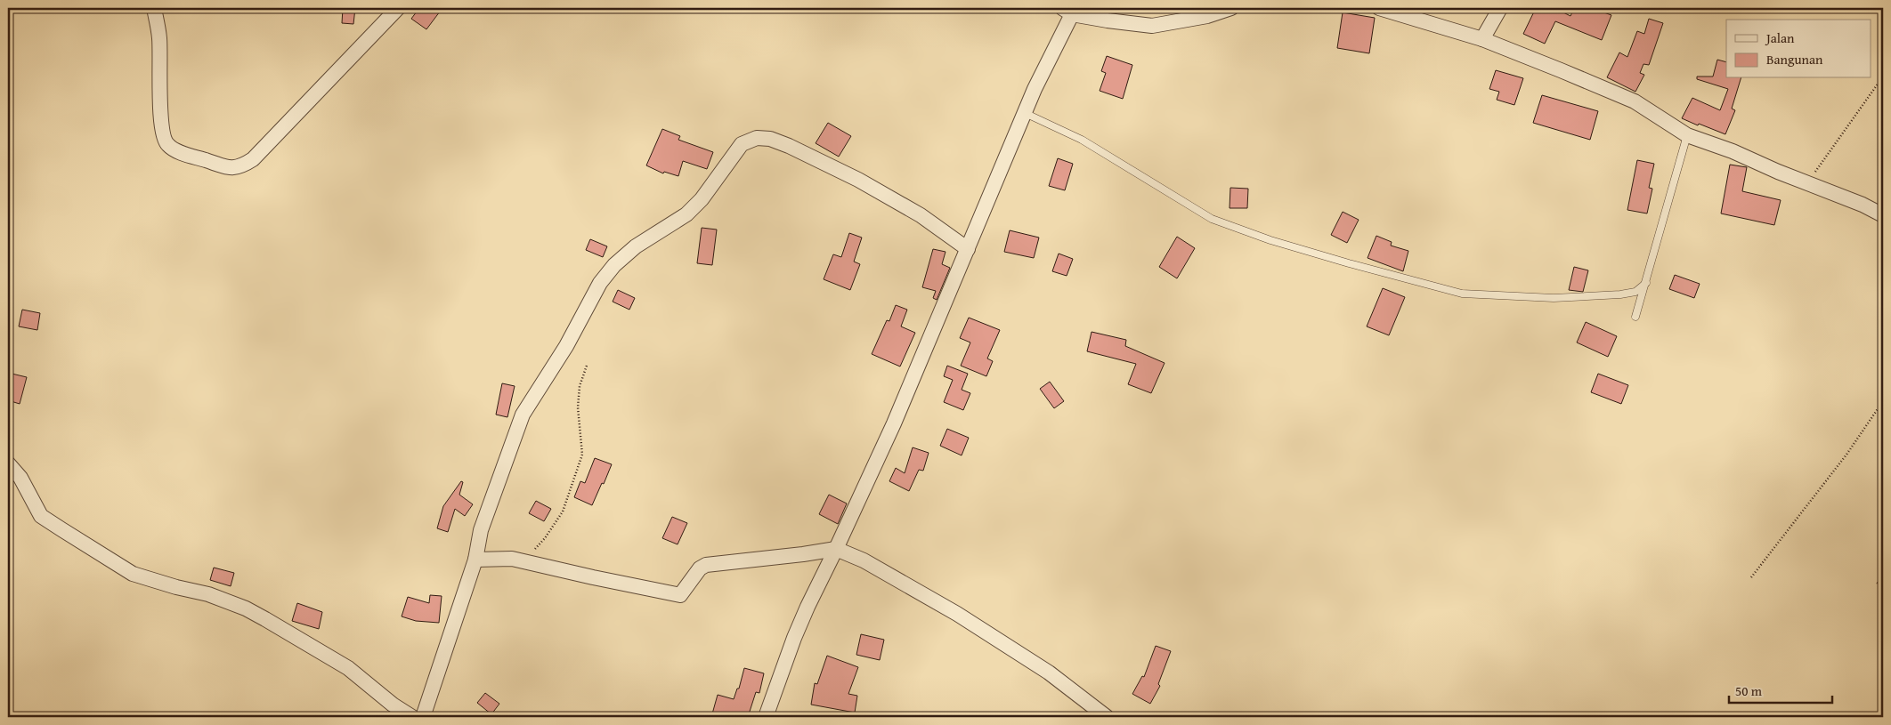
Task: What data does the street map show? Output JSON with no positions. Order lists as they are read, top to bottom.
{
  "legend": ["Jalan", "Bangunan"],
  "scale_bar": "50 m"
}
